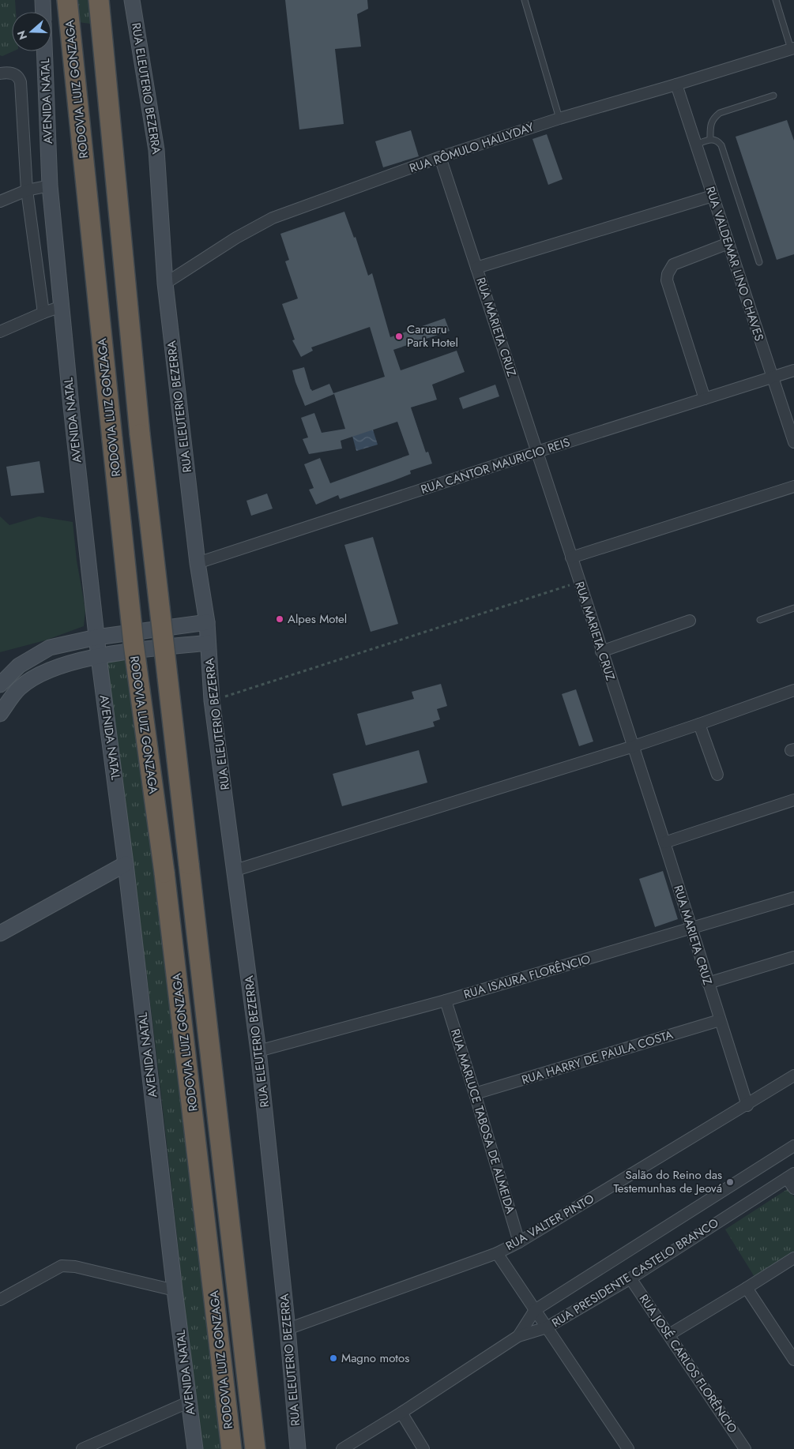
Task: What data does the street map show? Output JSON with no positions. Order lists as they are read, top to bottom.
{
  "streets": {
    "highway": ["RODOVIA LUIZ GONZAGA"],
    "street": [
      "RUA ELEUTERIO BEZERRA",
      "AVENIDA NATAL",
      "RUA RÔMULO HALLYDAY",
      "RUA VALDEMAR LINO CHAVES",
      "RUA MARIETA CRUZ",
      "RUA CANTOR MAURICIO REIS",
      "RUA ISAURA FLORÊNCIO",
      "RUA HARRY DE PAULA COSTA",
      "RUA MARLUCE TABOSA DE ALMEIDA",
      "RUA VALTER PINTO",
      "RUA PRESIDENTE CASTELO BRANCO",
      "RUA JOSÉ CARLOS FLORÊNCIO"
    ]
  },
  "crossings": [
    ["RUA ELEUTERIO BEZERRA", "RUA RÔMULO HALLYDAY"],
    ["RUA ELEUTERIO BEZERRA", "RUA CANTOR MAURICIO REIS"],
    ["RUA ELEUTERIO BEZERRA", "RUA ISAURA FLORÊNCIO"],
    ["RUA ELEUTERIO BEZERRA", "RUA VALTER PINTO"],
    ["RUA RÔMULO HALLYDAY", "RUA VALDEMAR LINO CHAVES"],
    ["RUA RÔMULO HALLYDAY", "RUA MARIETA CRUZ"],
    ["RUA VALDEMAR LINO CHAVES", "RUA CANTOR MAURICIO REIS"],
    ["RUA MARIETA CRUZ", "RUA CANTOR MAURICIO REIS"],
    ["RUA MARIETA CRUZ", "RUA ISAURA FLORÊNCIO"],
    ["RUA MARIETA CRUZ", "RUA HARRY DE PAULA COSTA"],
    ["RUA MARIETA CRUZ", "RUA VALTER PINTO"],
    ["RUA ISAURA FLORÊNCIO", "RUA MARLUCE TABOSA DE ALMEIDA"],
    ["RUA HARRY DE PAULA COSTA", "RUA MARLUCE TABOSA DE ALMEIDA"],
    ["RUA MARLUCE TABOSA DE ALMEIDA", "RUA VALTER PINTO"],
    ["RUA PRESIDENTE CASTELO BRANCO", "RUA JOSÉ CARLOS FLORÊNCIO"]
  ],
  "places": [
    "Caruaru Park Hotel",
    "Alpes Motel",
    "Salão do Reino das Testemunhas de Jeová",
    "Magno motos"
  ],
  "north": "left"
}
